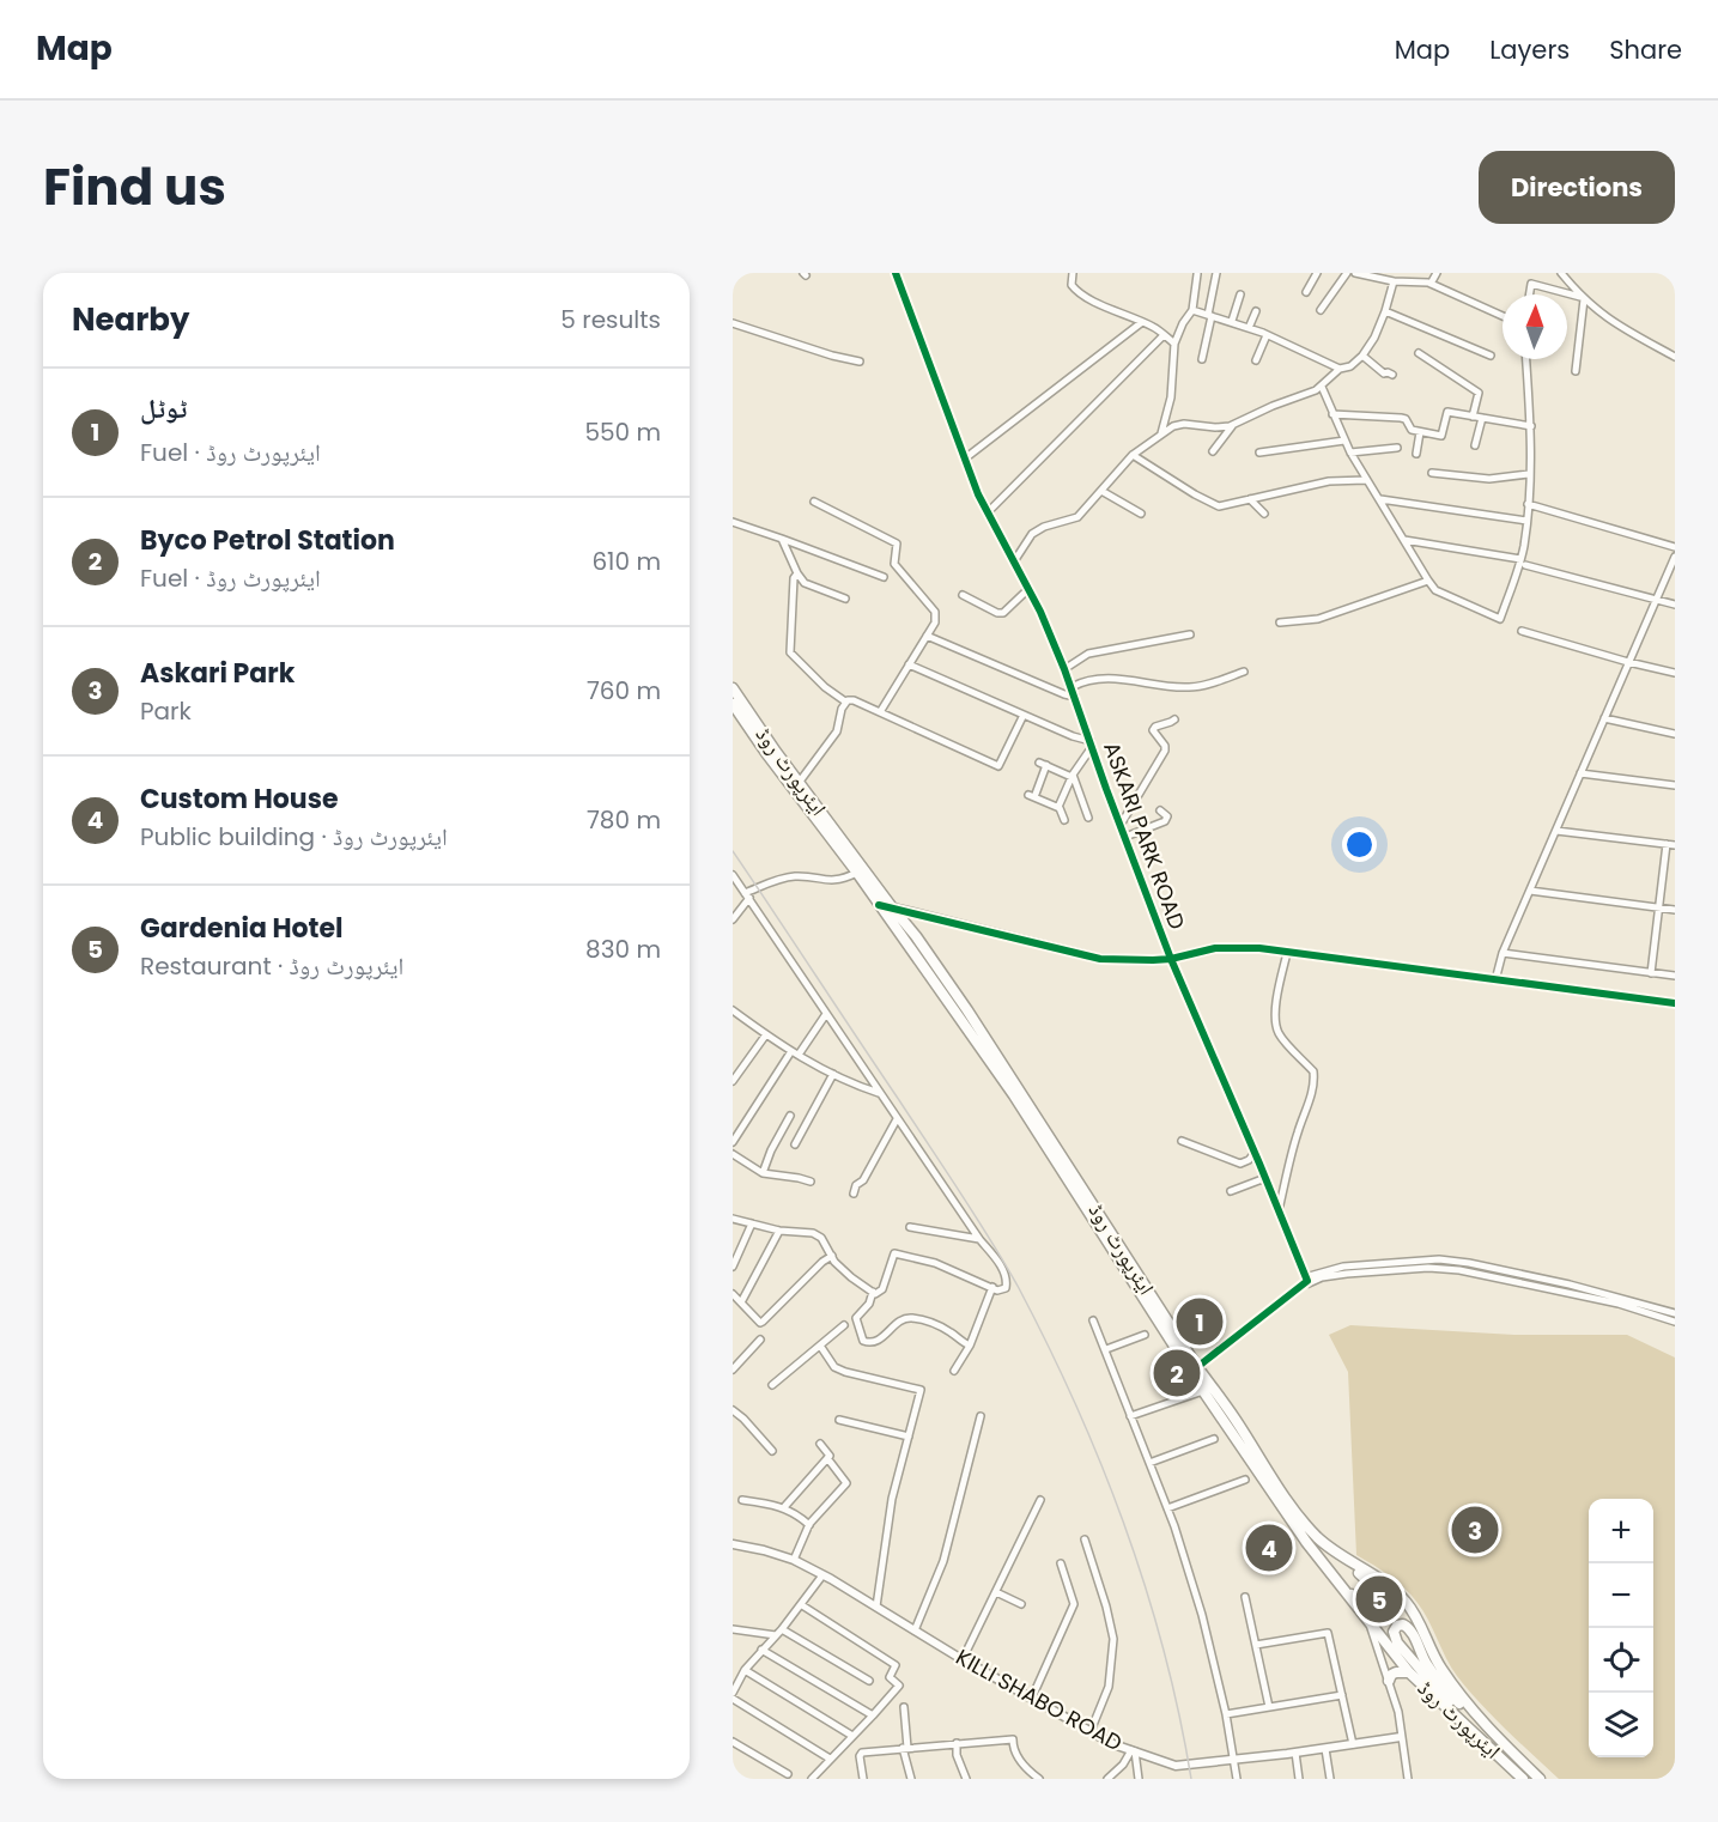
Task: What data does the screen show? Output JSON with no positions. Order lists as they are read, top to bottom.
{
  "streets": {
    "main road": ["ایئرپورٹ روڈ"],
    "street": ["ASKARI PARK ROAD", "KILLI SHABO ROAD"]
  },
  "north": "top",
  "page": {
    "header": "Map",
    "nav": ["Map", "Layers", "Share"],
    "title": "Find us",
    "buttons": "Directions",
    "heading": ["Nearby", "5 results"],
    "list": [
      {
        "mark": "1",
        "name": "ٹوٹل",
        "note": "Fuel · ایئرپورٹ روڈ",
        "value": "550 m"
      },
      {
        "mark": "2",
        "name": "Byco Petrol Station",
        "note": "Fuel · ایئرپورٹ روڈ",
        "value": "610 m"
      },
      {
        "mark": "3",
        "name": "Askari Park",
        "note": "Park",
        "value": "760 m"
      },
      {
        "mark": "4",
        "name": "Custom House",
        "note": "Public building · ایئرپورٹ روڈ",
        "value": "780 m"
      },
      {
        "mark": "5",
        "name": "Gardenia Hotel",
        "note": "Restaurant · ایئرپورٹ روڈ",
        "value": "830 m"
      }
    ],
    "pins": [
      "1",
      "2",
      "3",
      "4",
      "5"
    ],
    "map_buttons": ["+", "−"]
  }
}
